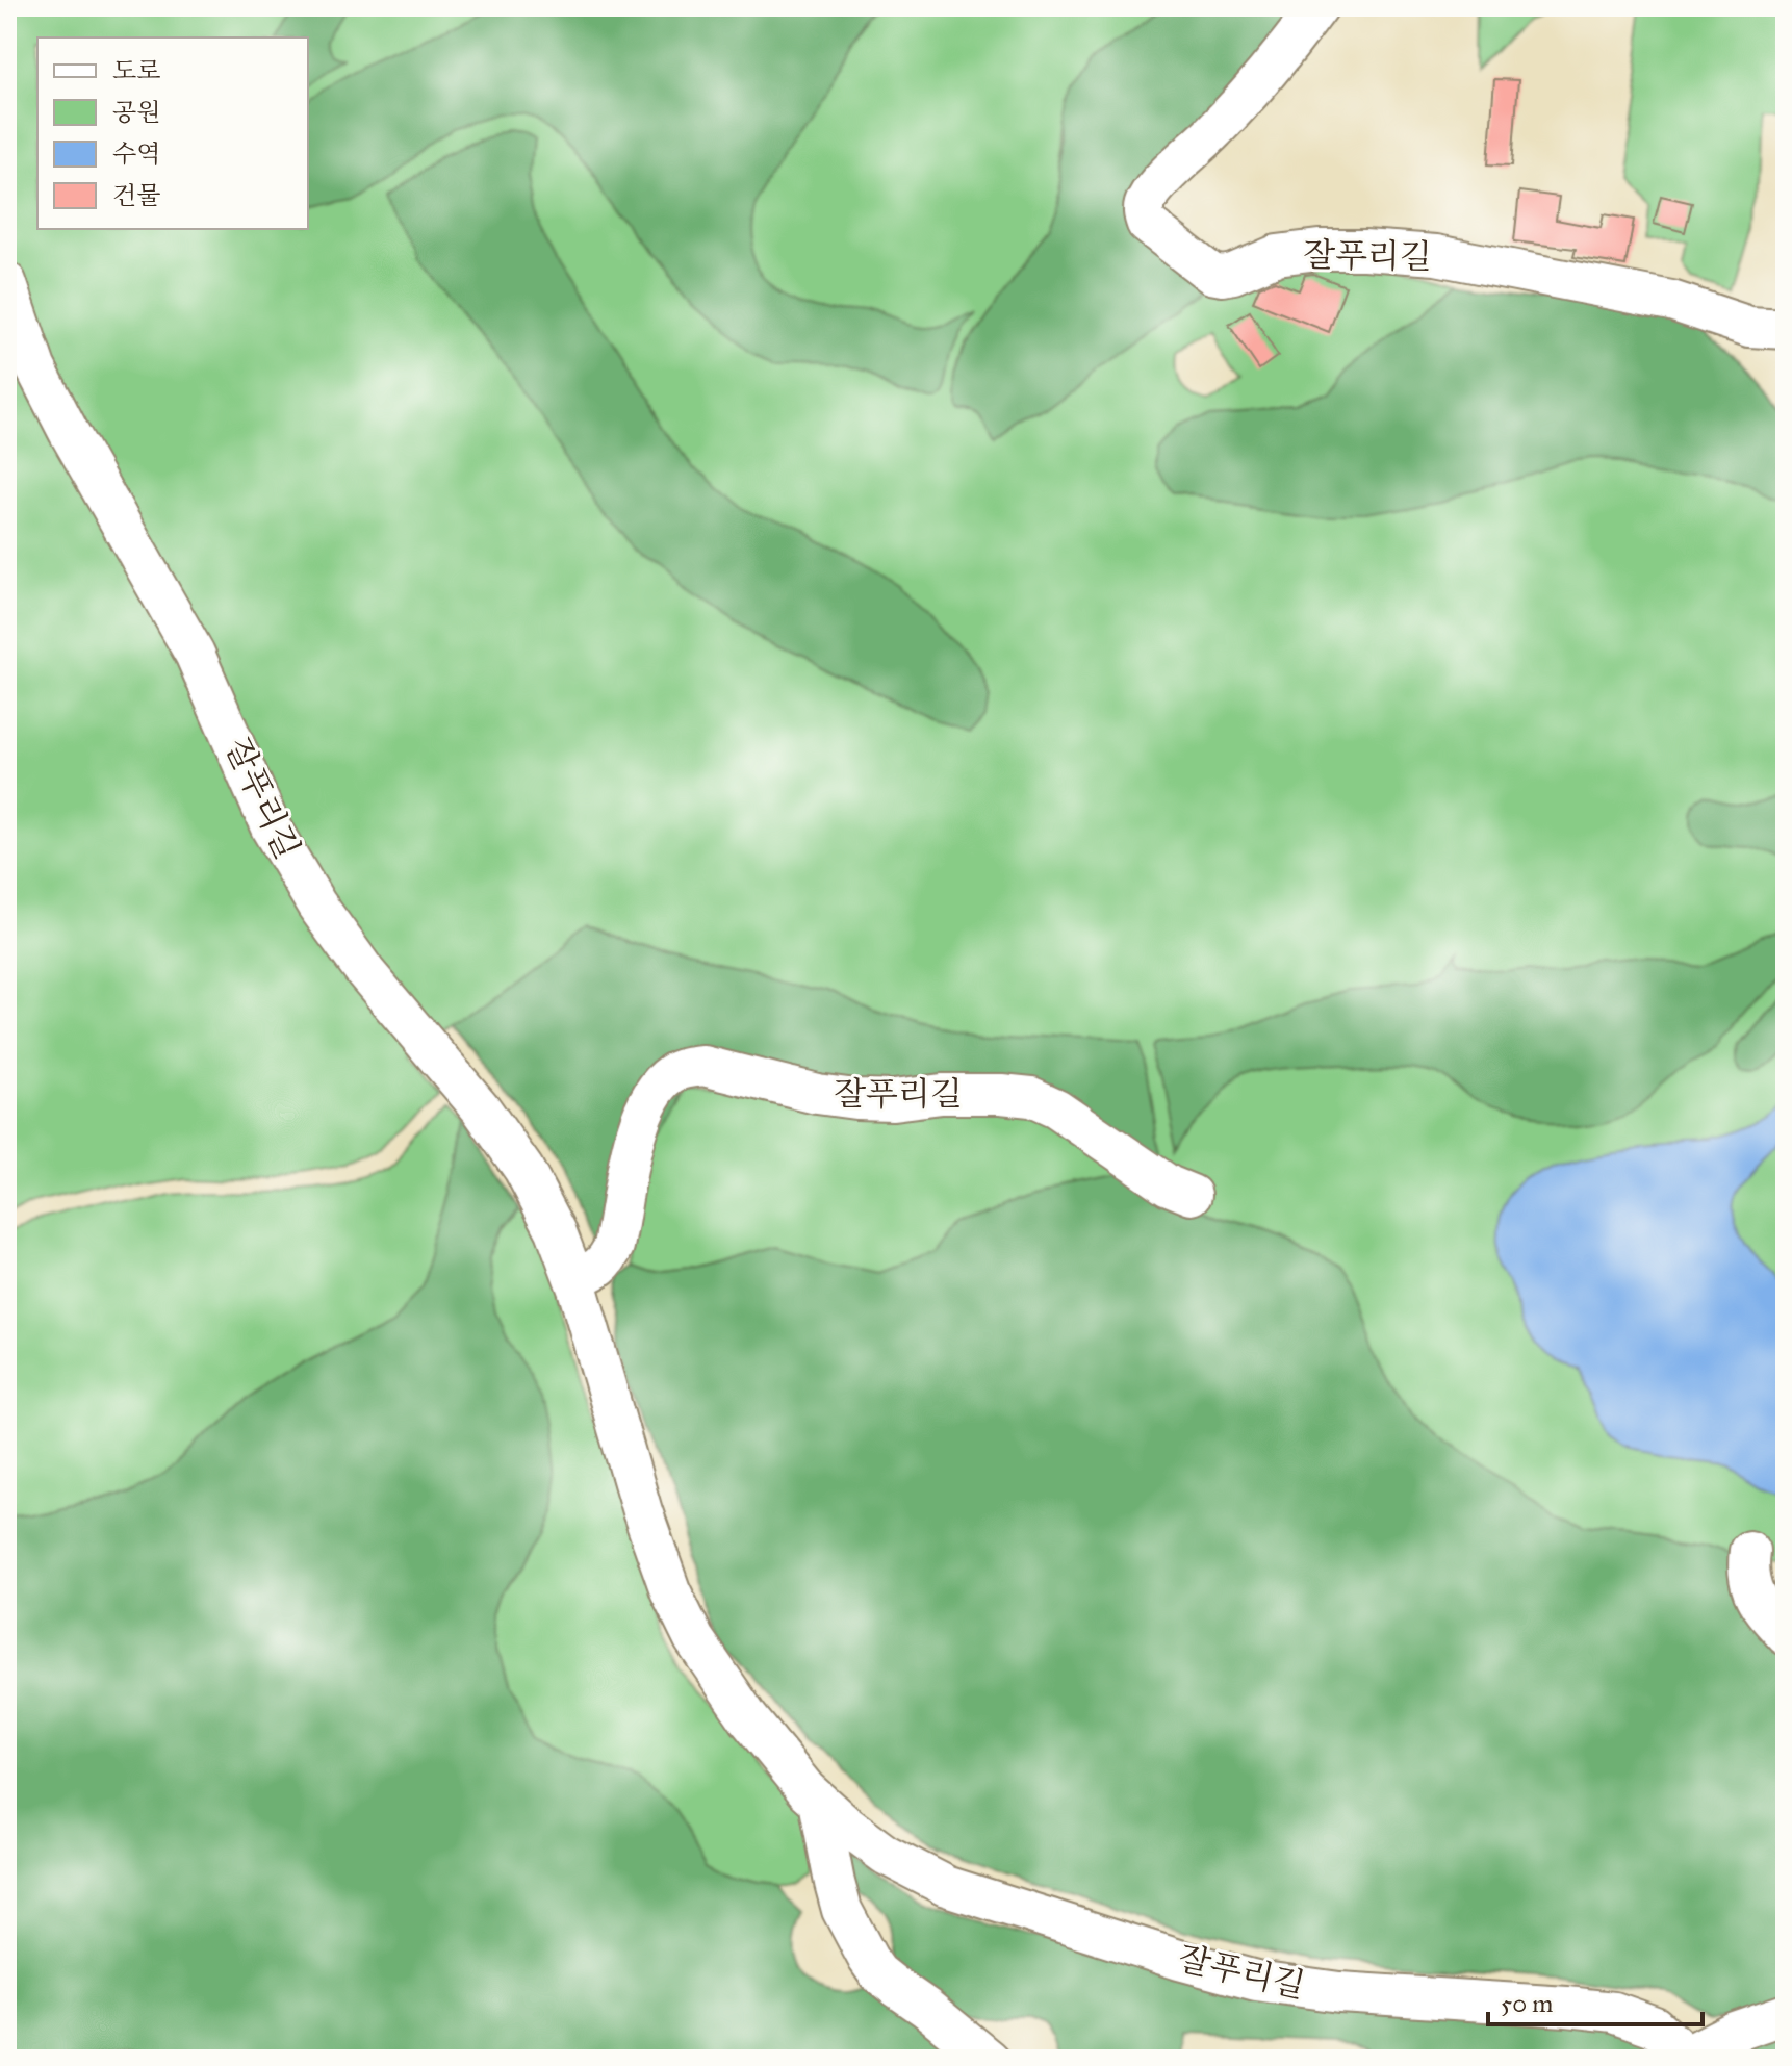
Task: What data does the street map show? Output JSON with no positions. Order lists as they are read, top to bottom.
{
  "streets": {
    "street": ["잘푸리길"]
  },
  "legend": [
    "도로",
    "공원",
    "수역",
    "건물"
  ],
  "scale_bar": "50 m"
}
